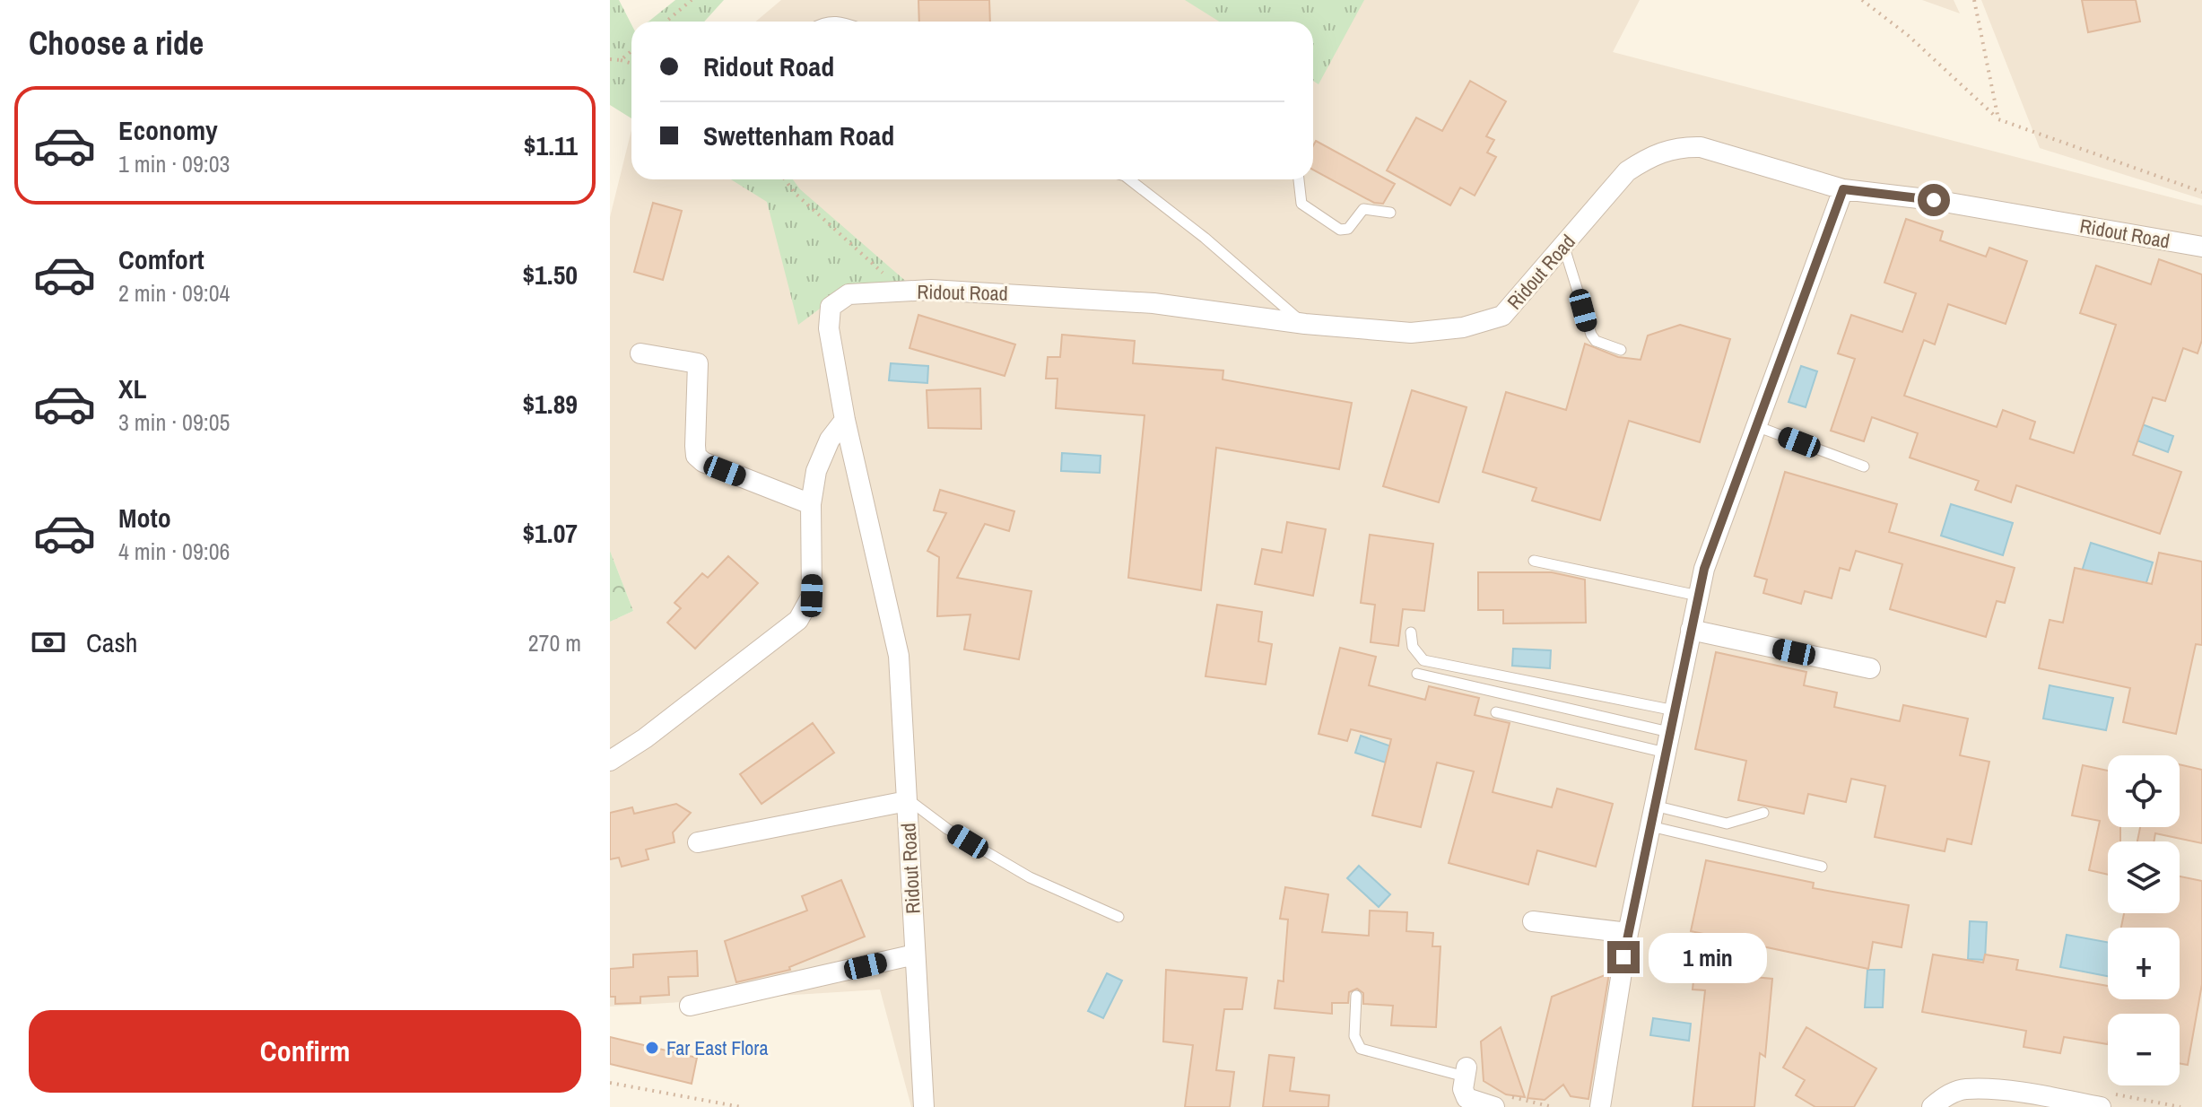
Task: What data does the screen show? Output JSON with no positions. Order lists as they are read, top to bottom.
{
  "streets": {
    "street": ["Ridout Road"]
  },
  "places": ["Far East Flora"],
  "page": {
    "heading": "Choose a ride",
    "banner": ["Ridout Road", "Swettenham Road"],
    "list": [
      {
        "name": "Economy",
        "note": "1 min · 09:03",
        "value": "$1.11"
      },
      {
        "name": "Comfort",
        "note": "2 min · 09:04",
        "value": "$1.50"
      },
      {
        "name": "XL",
        "note": "3 min · 09:05",
        "value": "$1.89"
      },
      {
        "name": "Moto",
        "note": "4 min · 09:06",
        "value": "$1.07"
      }
    ],
    "pay": ["Cash", "270 m"],
    "map_buttons": ["+", "−"],
    "bubble": "1 min",
    "buttons": "Confirm"
  }
}
